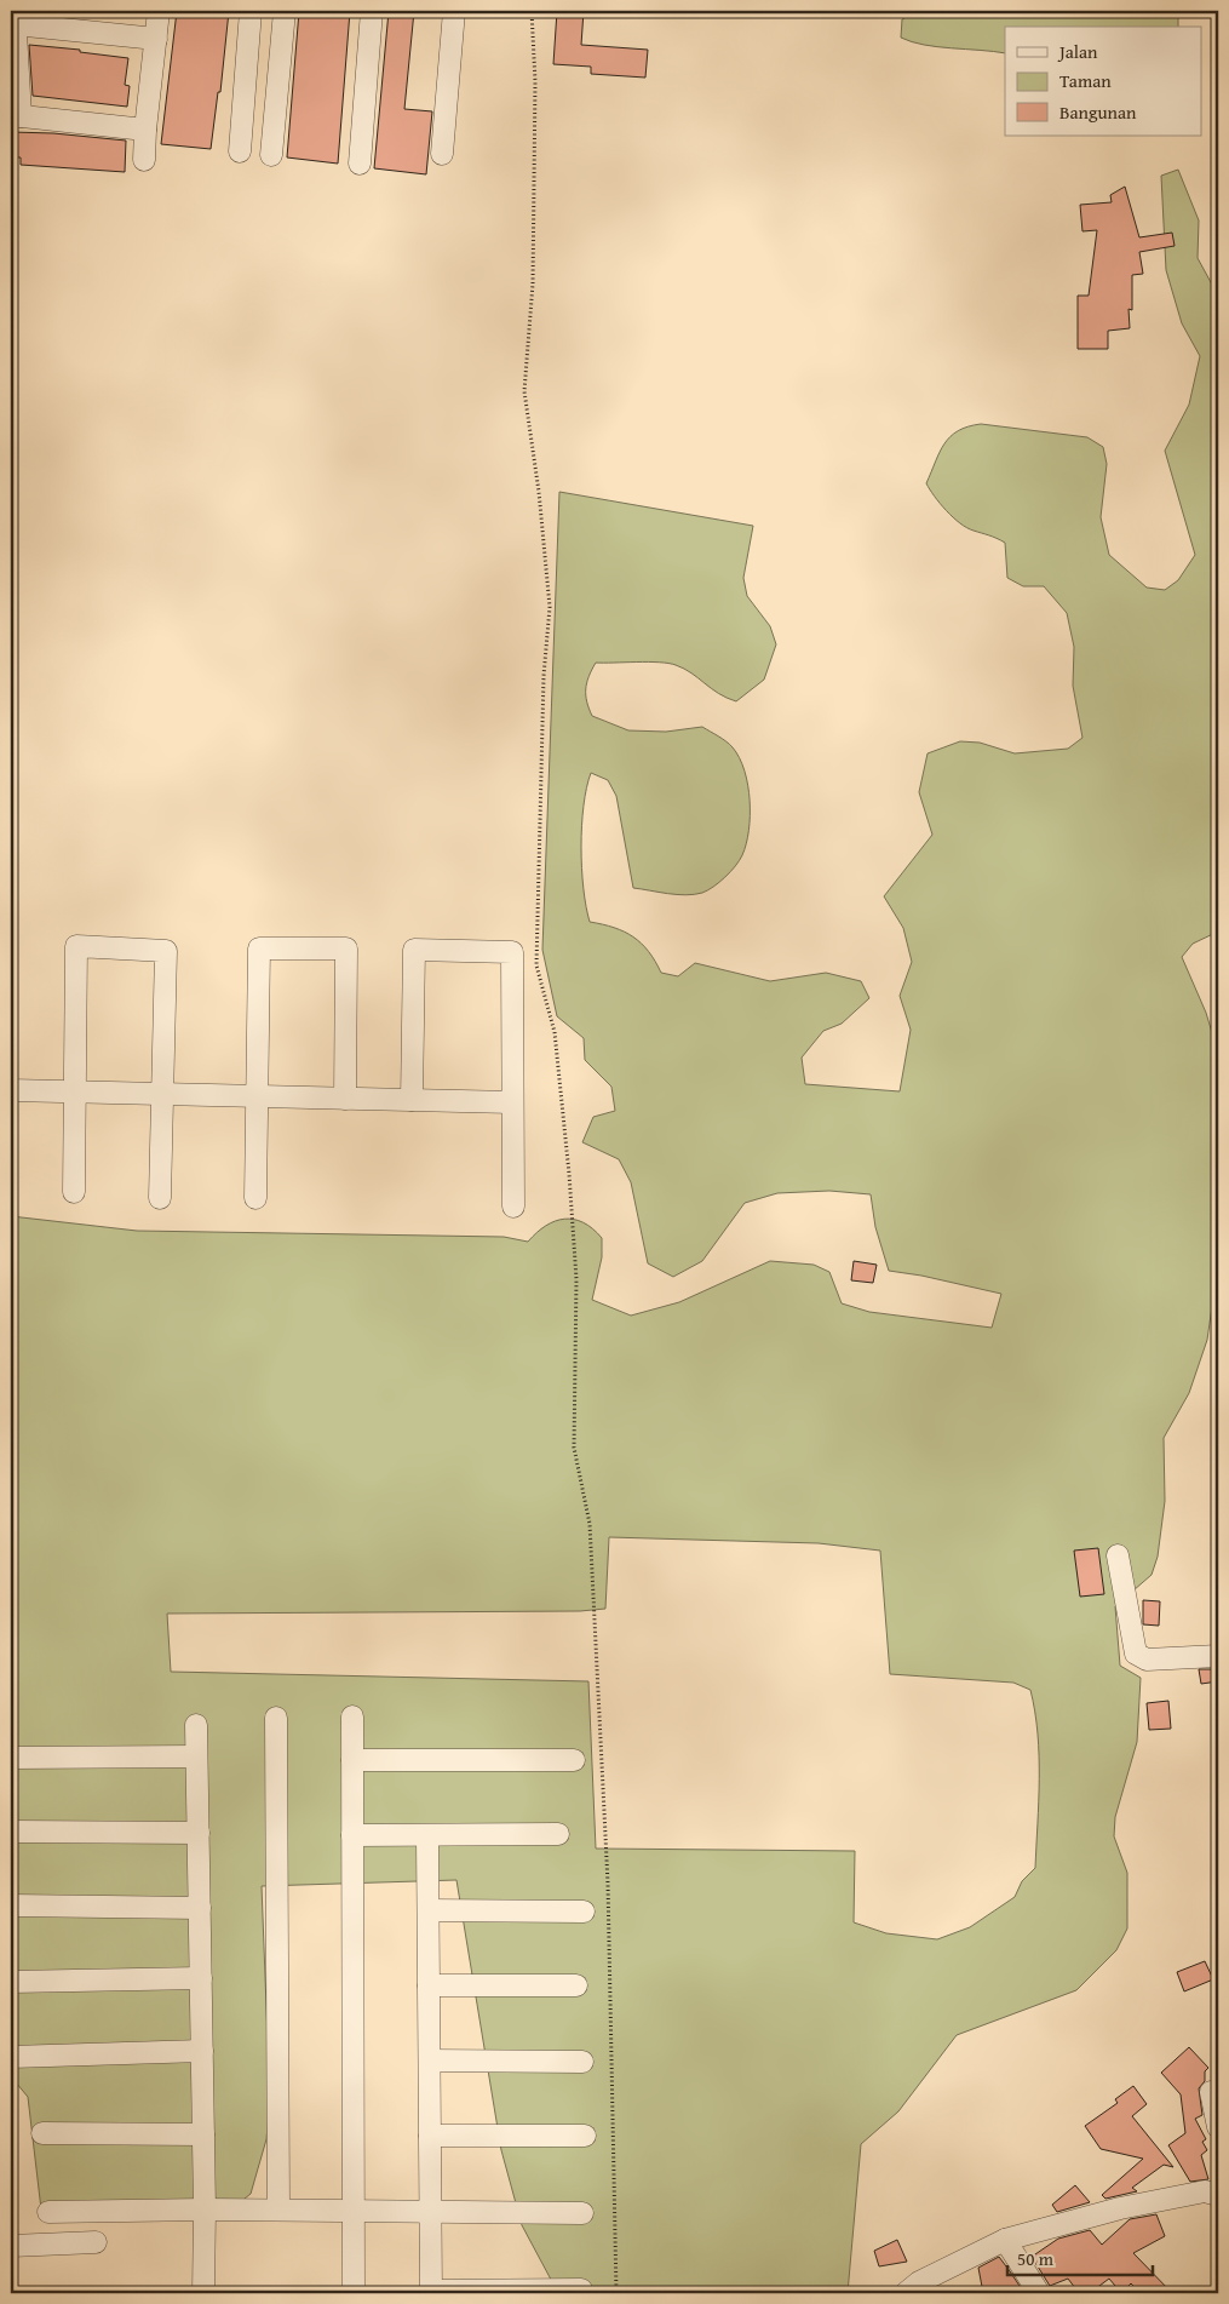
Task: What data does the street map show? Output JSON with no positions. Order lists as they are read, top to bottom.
{
  "legend": ["Jalan", "Taman", "Bangunan"],
  "scale_bar": "50 m"
}
